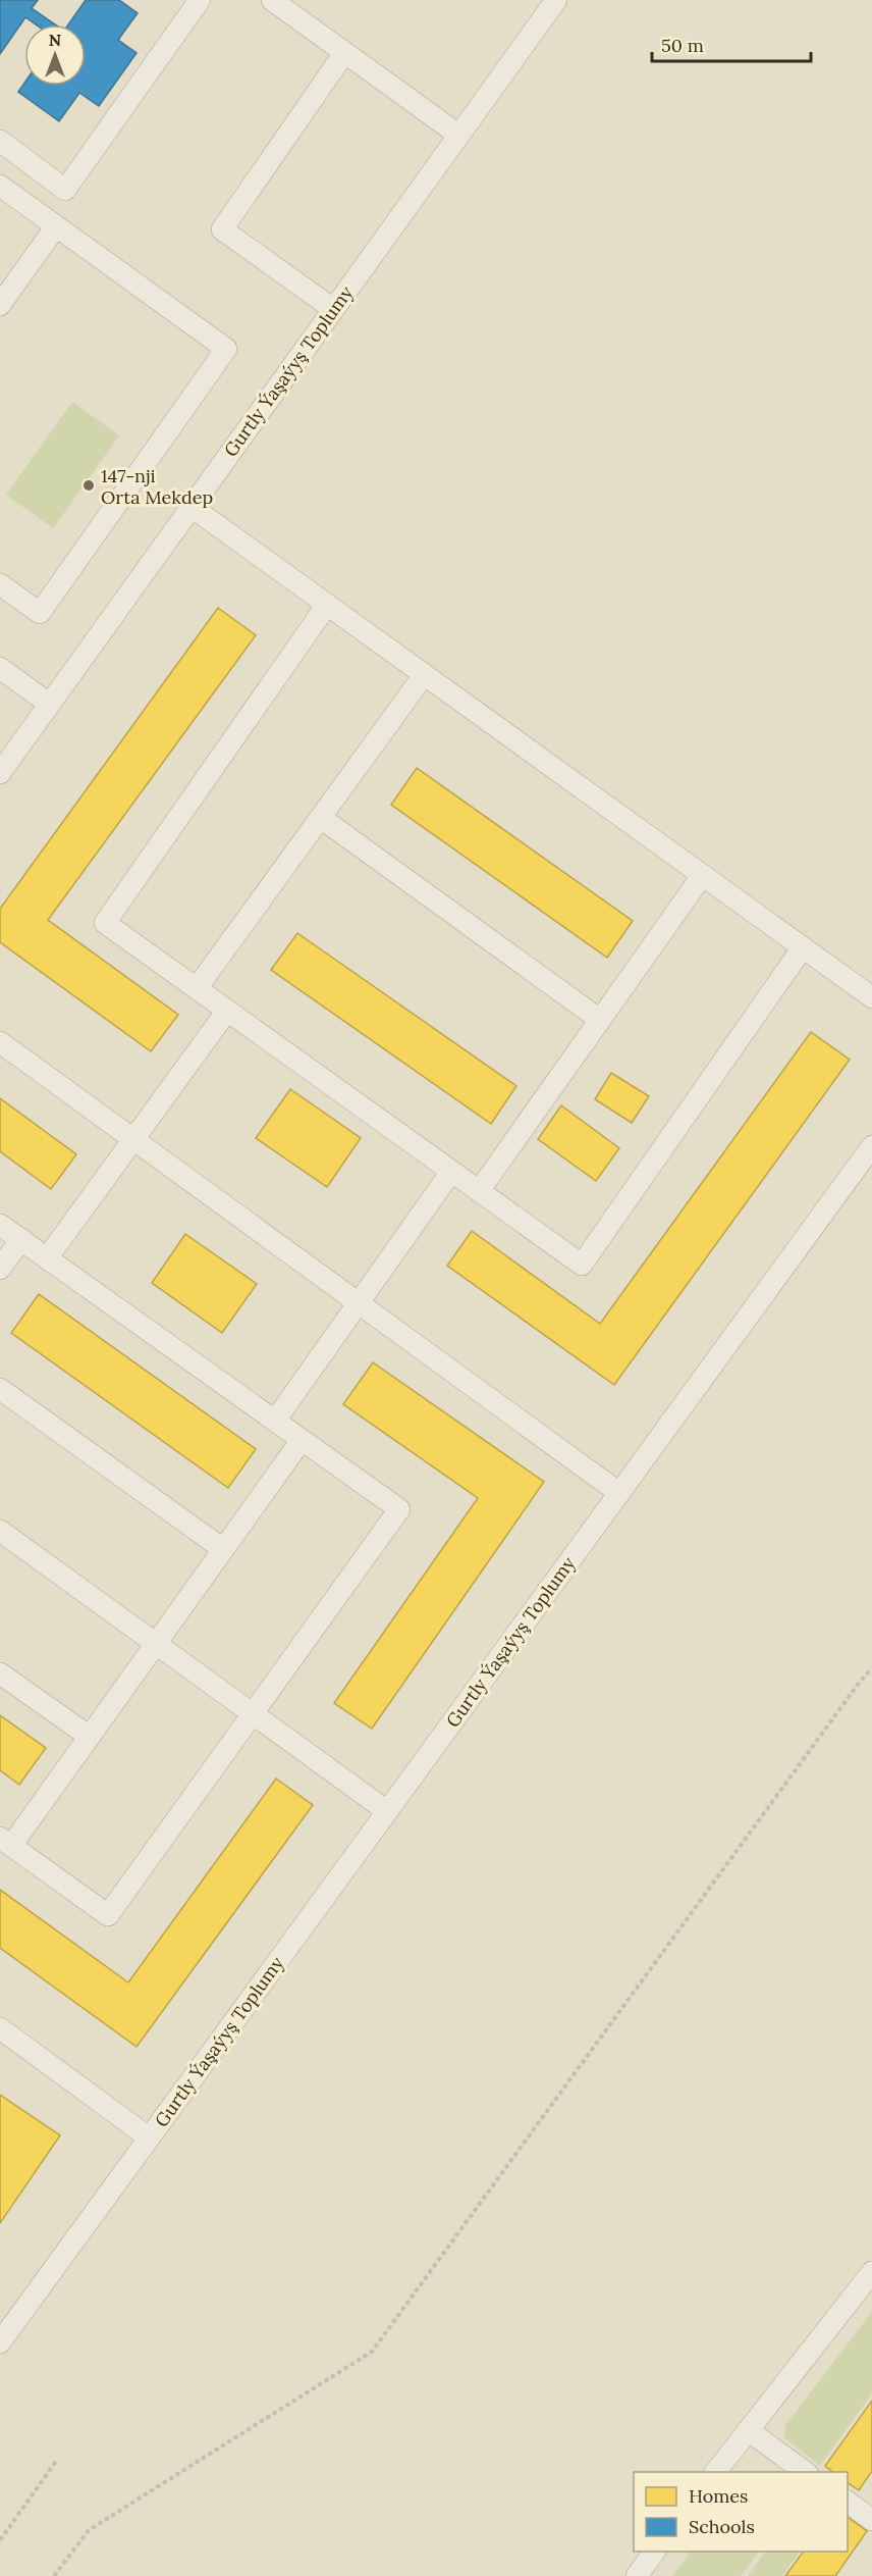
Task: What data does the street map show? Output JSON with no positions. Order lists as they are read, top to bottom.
{
  "streets": {
    "street": ["Gurtly Ýaşaýyş Toplumy"]
  },
  "places": ["147-nji Orta Mekdep"],
  "legend": ["Homes", "Schools"],
  "scale_bar": "50 m",
  "north": "top"
}
